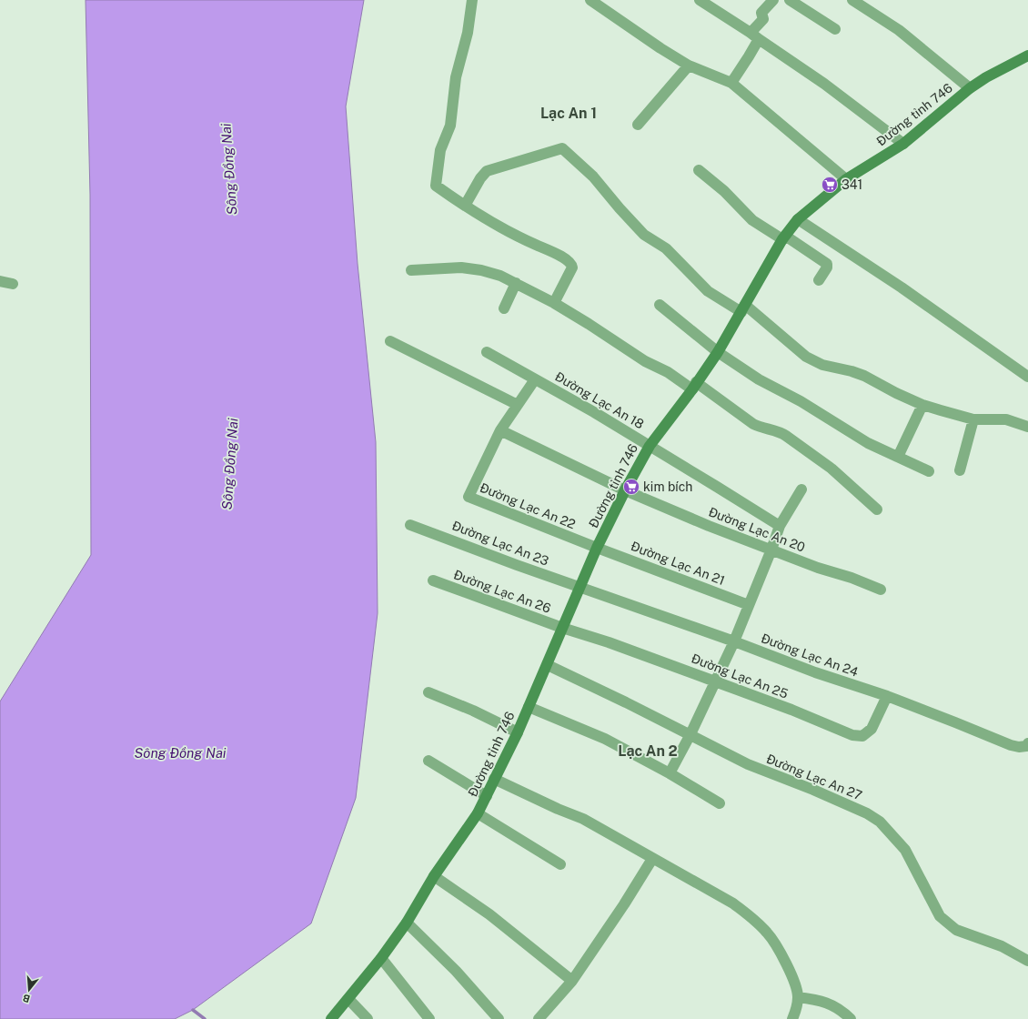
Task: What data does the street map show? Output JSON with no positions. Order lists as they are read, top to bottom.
{
  "streets": {
    "main road": ["Đường tỉnh 746"],
    "street": [
      "Đường Lạc An 18",
      "Đường Lạc An 22",
      "Đường Lạc An 20",
      "Đường Lạc An 23",
      "Đường Lạc An 21",
      "Đường Lạc An 26",
      "Đường Lạc An 24",
      "Đường Lạc An 25",
      "Đường Lạc An 27"
    ]
  },
  "crossings": [
    ["Đường tỉnh 746", "Đường Lạc An 18"],
    ["Đường tỉnh 746", "Đường Lạc An 22"],
    ["Đường tỉnh 746", "Đường Lạc An 20"],
    ["Đường tỉnh 746", "Đường Lạc An 23"],
    ["Đường tỉnh 746", "Đường Lạc An 21"],
    ["Đường tỉnh 746", "Đường Lạc An 26"],
    ["Đường tỉnh 746", "Đường Lạc An 24"],
    ["Đường tỉnh 746", "Đường Lạc An 25"],
    ["Đường tỉnh 746", "Đường Lạc An 27"],
    ["Đường Lạc An 22", "Đường Lạc An 20"],
    ["Đường Lạc An 22", "Đường Lạc An 21"],
    ["Đường Lạc An 23", "Đường Lạc An 24"],
    ["Đường Lạc An 26", "Đường Lạc An 25"],
    ["Đường Lạc An 24", "Đường Lạc An 25"]
  ],
  "districts": ["Lạc An 1", "Lạc An 2"],
  "water": ["Sông Đồng Nai"],
  "places": {
    "supermarket": ["341", "kim bích"]
  },
  "north": "bottom"
}
